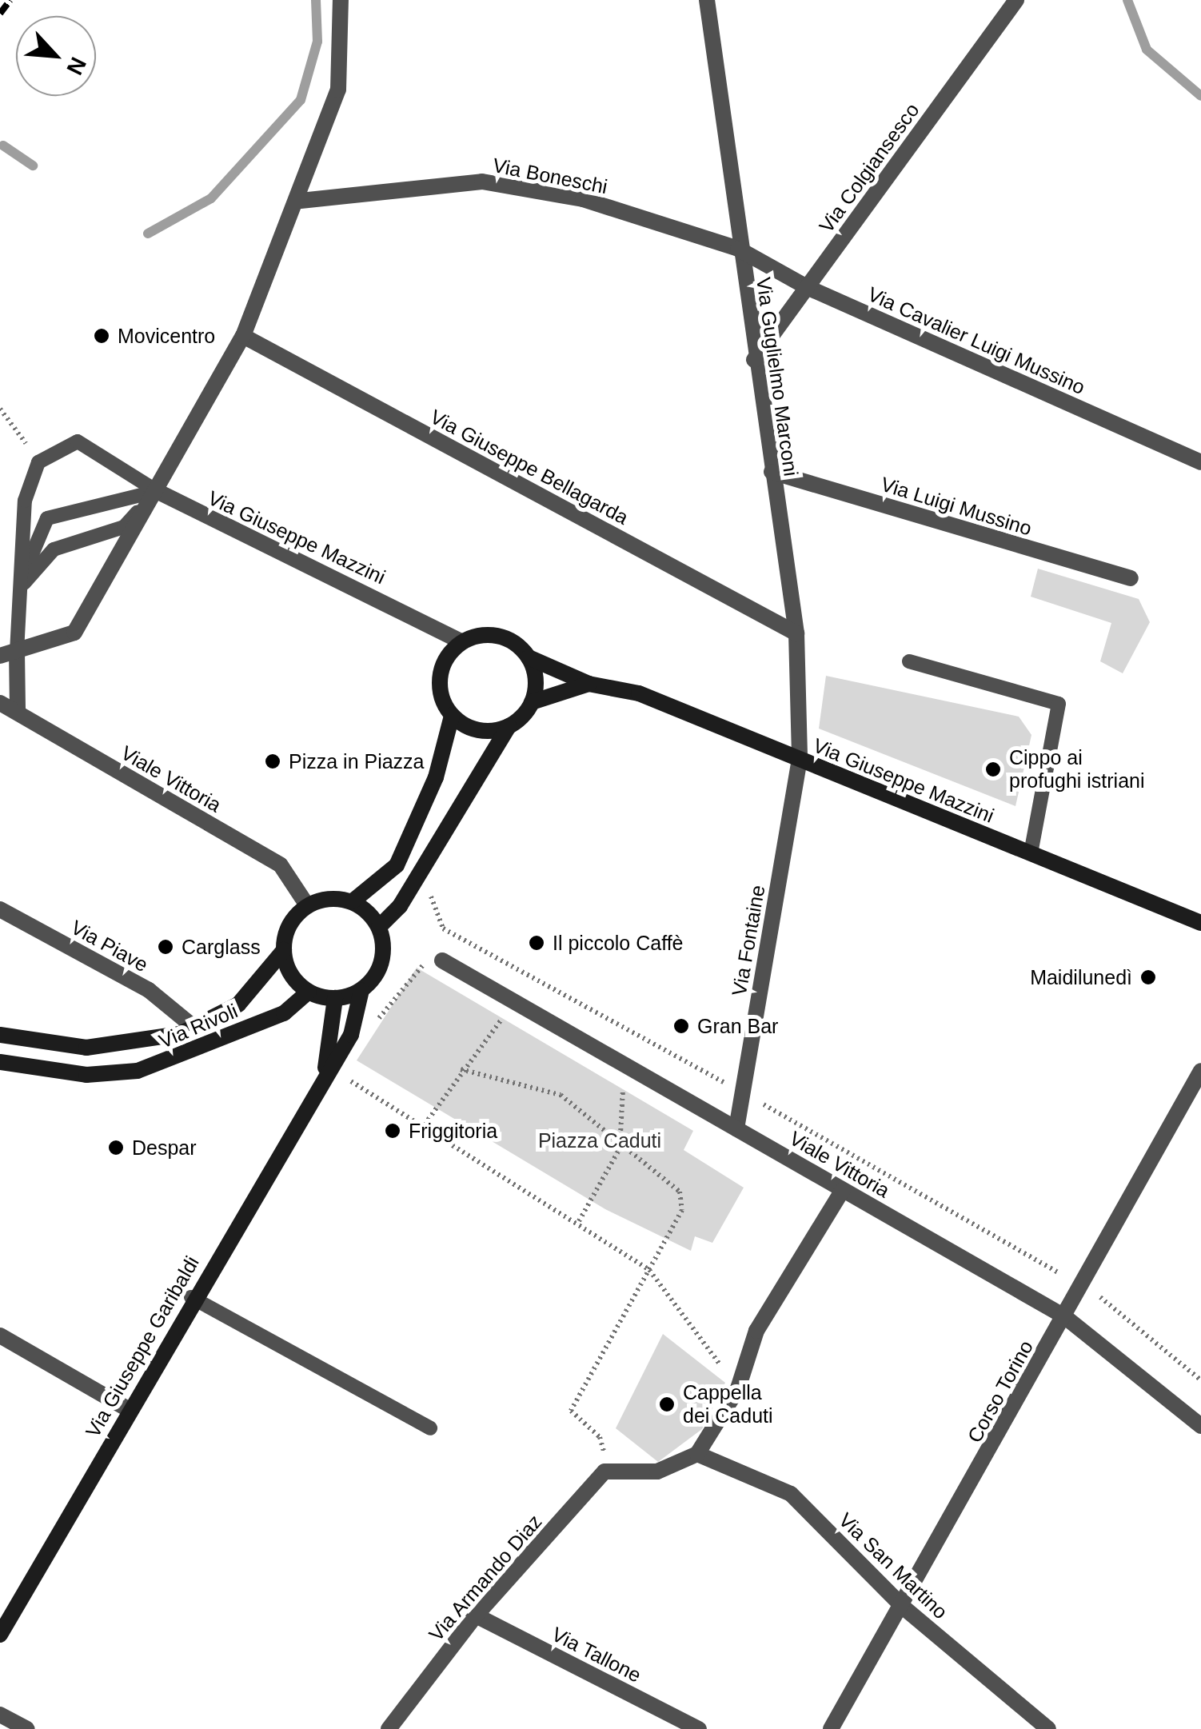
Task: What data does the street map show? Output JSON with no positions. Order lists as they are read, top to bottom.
{
  "streets": {
    "street": [
      "Via Colgiansesco",
      "Via Boneschi",
      "Via Cavalier Luigi Mussino",
      "Via Guglielmo Marconi",
      "Via Giuseppe Bellagarda",
      "Via Luigi Mussino",
      "Via Giuseppe Mazzini",
      "Viale Vittoria",
      "Via Fontaine",
      "Via Piave",
      "Via Rivoli",
      "Via Giuseppe Garibaldi",
      "Corso Torino",
      "Via San Martino",
      "Via Armando Diaz",
      "Via Tallone"
    ]
  },
  "crossings": [
    ["Via Colgiansesco", "Via Cavalier Luigi Mussino"],
    ["Via Colgiansesco", "Via Guglielmo Marconi"],
    ["Via Boneschi", "Via Cavalier Luigi Mussino"],
    ["Via Boneschi", "Via Guglielmo Marconi"],
    ["Via Cavalier Luigi Mussino", "Via Guglielmo Marconi"],
    ["Via Guglielmo Marconi", "Via Giuseppe Bellagarda"],
    ["Via Guglielmo Marconi", "Via Luigi Mussino"],
    ["Via Guglielmo Marconi", "Via Giuseppe Mazzini"],
    ["Via Guglielmo Marconi", "Via Fontaine"],
    ["Via Giuseppe Mazzini", "Via Fontaine"],
    ["Viale Vittoria", "Via Fontaine"],
    ["Viale Vittoria", "Via Rivoli"],
    ["Viale Vittoria", "Via Giuseppe Garibaldi"],
    ["Viale Vittoria", "Corso Torino"],
    ["Via Piave", "Via Rivoli"],
    ["Via Rivoli", "Via Giuseppe Garibaldi"],
    ["Corso Torino", "Via San Martino"],
    ["Via San Martino", "Via Armando Diaz"],
    ["Via Armando Diaz", "Via Tallone"]
  ],
  "parks": ["Piazza Caduti"],
  "places": [
    "Movicentro",
    "Pizza in Piazza",
    "Cippo ai profughi istriani",
    "Il piccolo Caffè",
    "Carglass",
    "Maidilunedì",
    "Gran Bar",
    "Friggitoria",
    "Despar",
    "Cappella dei Caduti"
  ],
  "north": "bottom right"
}
